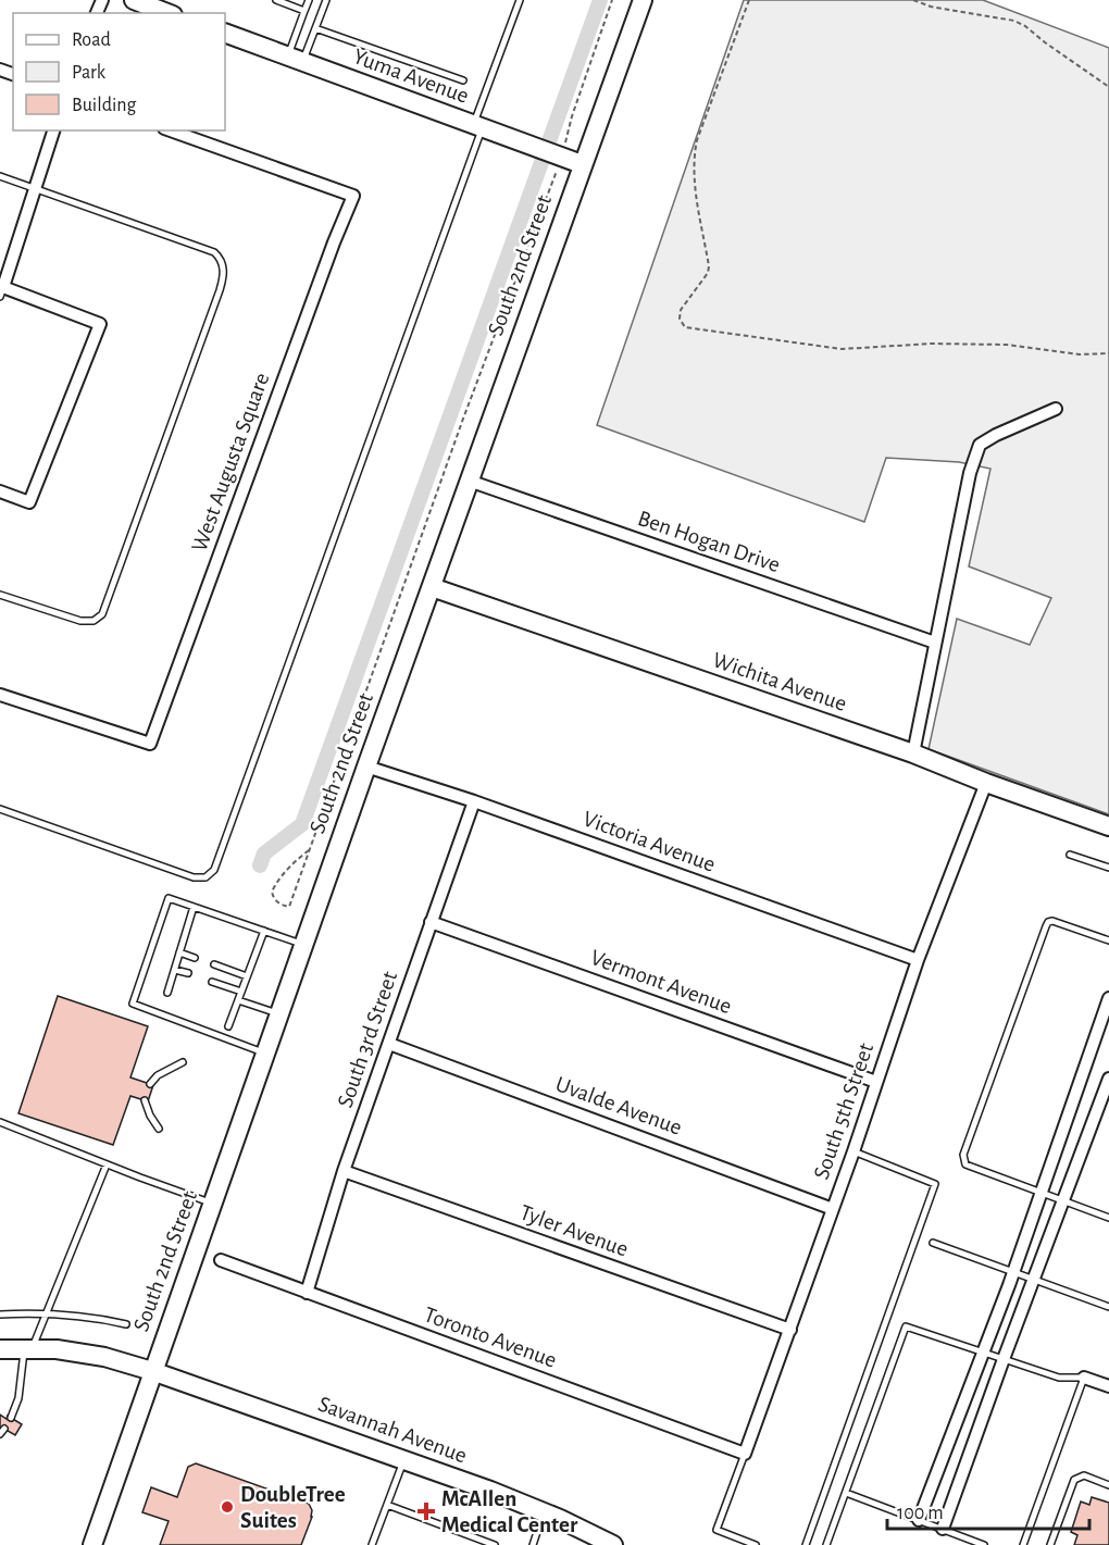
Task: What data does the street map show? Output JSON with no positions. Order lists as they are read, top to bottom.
{
  "streets": {
    "main road": [
      "Yuma Avenue",
      "South 2nd Street",
      "Wichita Avenue",
      "Savannah Avenue"
    ],
    "street": [
      "West Augusta Square",
      "Ben Hogan Drive",
      "Victoria Avenue",
      "Vermont Avenue",
      "South 3rd Street",
      "Uvalde Avenue",
      "South 5th Street",
      "Tyler Avenue",
      "Toronto Avenue"
    ]
  },
  "crossings": [
    ["Yuma Avenue", "South 2nd Street"],
    ["South 2nd Street", "Ben Hogan Drive"],
    ["South 2nd Street", "Wichita Avenue"],
    ["South 2nd Street", "Victoria Avenue"],
    ["South 2nd Street", "Savannah Avenue"],
    ["Wichita Avenue", "South 5th Street"],
    ["Victoria Avenue", "South 3rd Street"],
    ["Victoria Avenue", "South 5th Street"],
    ["Vermont Avenue", "South 3rd Street"],
    ["Vermont Avenue", "South 5th Street"],
    ["South 3rd Street", "Uvalde Avenue"],
    ["South 3rd Street", "Tyler Avenue"],
    ["South 3rd Street", "Toronto Avenue"],
    ["Uvalde Avenue", "South 5th Street"],
    ["South 5th Street", "Tyler Avenue"],
    ["South 5th Street", "Toronto Avenue"]
  ],
  "places": {
    "other": ["DoubleTree Suites"],
    "health": ["McAllen Medical Center"]
  },
  "legend": ["Road", "Park", "Building"],
  "scale_bar": "100 m"
}
